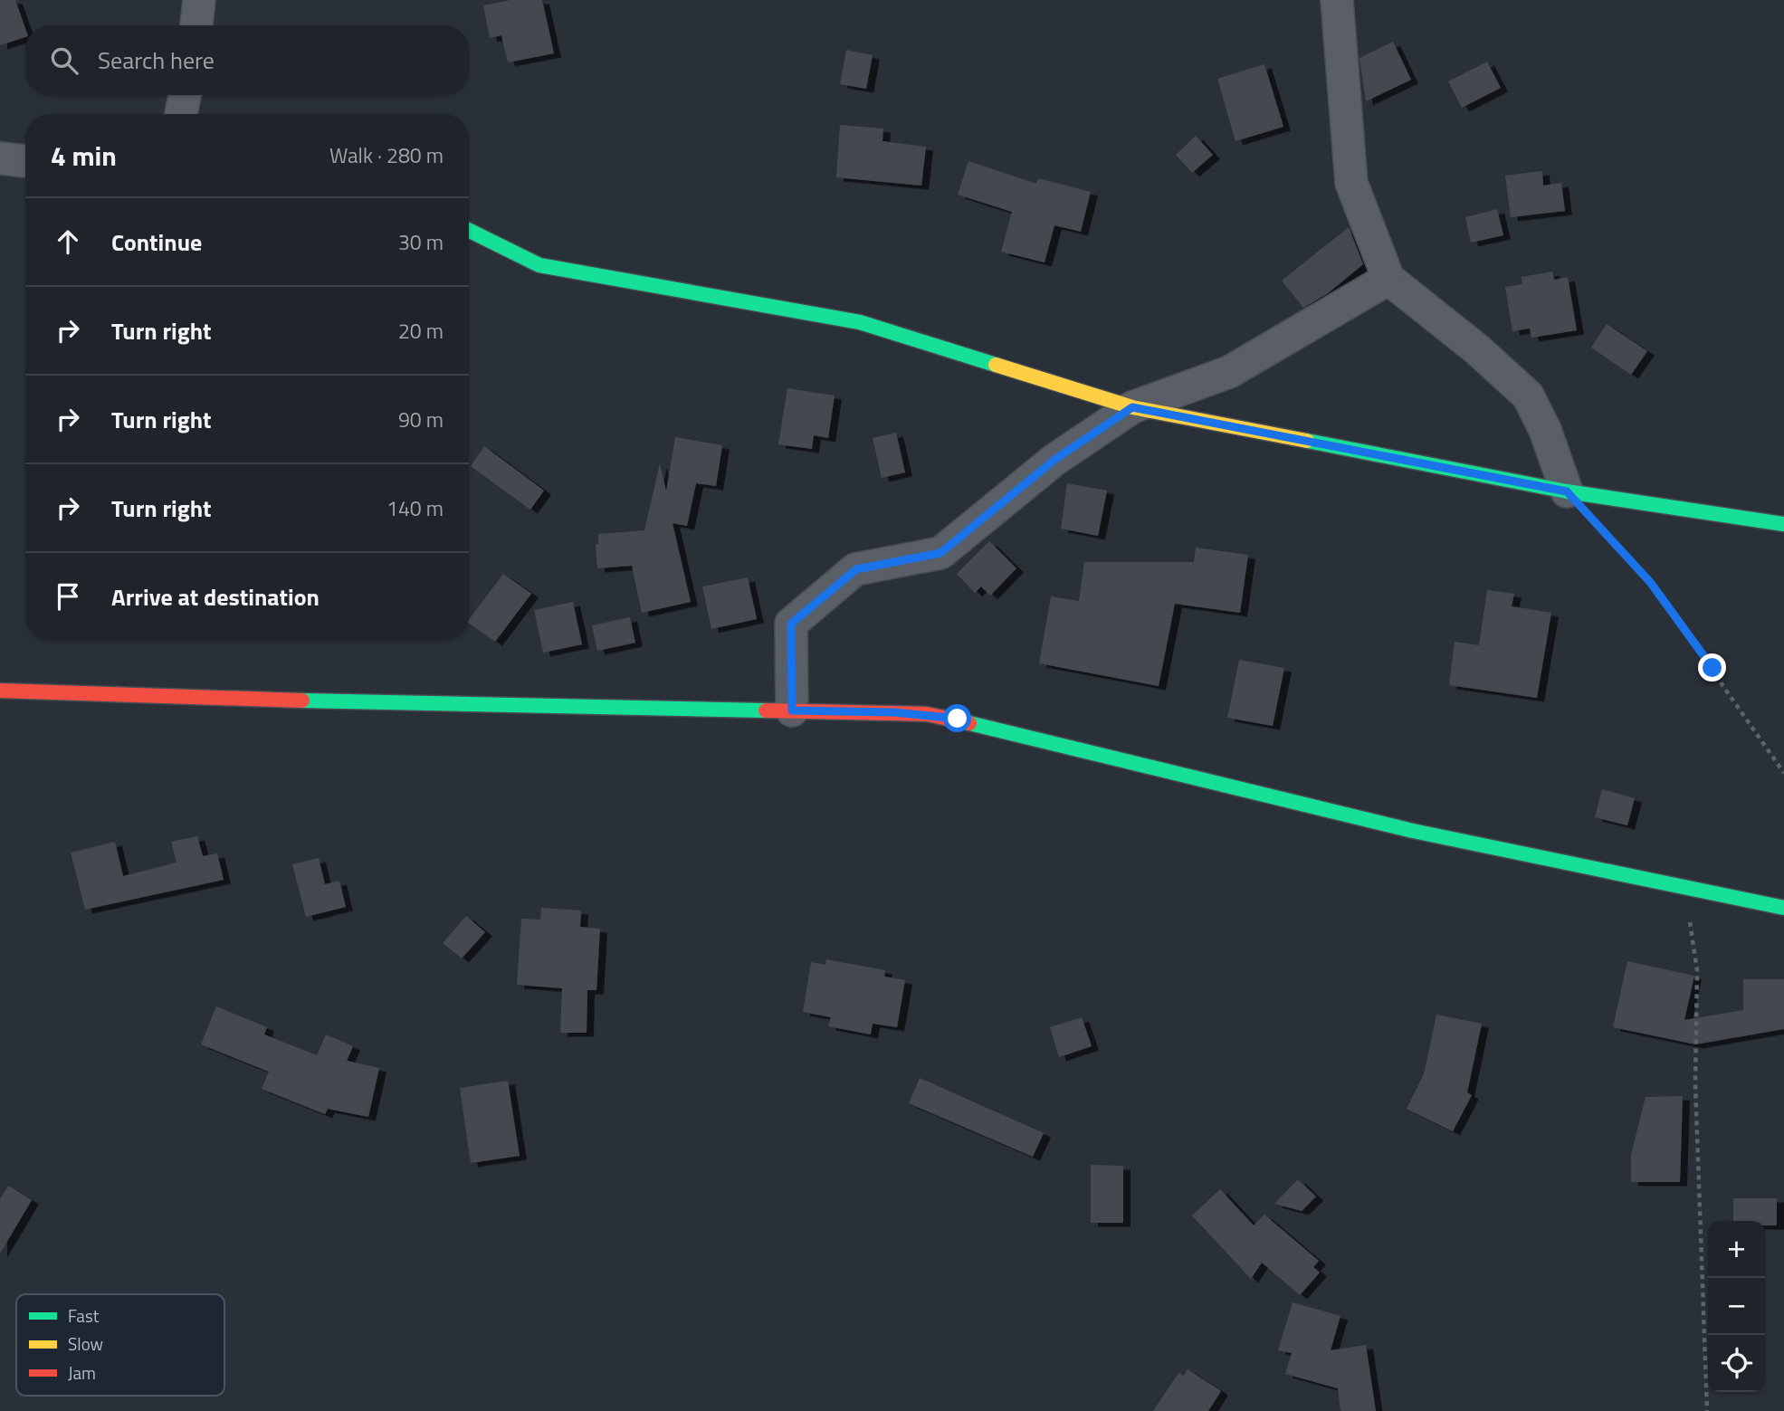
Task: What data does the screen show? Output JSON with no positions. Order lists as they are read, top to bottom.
{
  "legend": ["Fast", "Slow", "Jam"],
  "page": {
    "search": "Search here",
    "heading": ["4 min", "Walk · 280 m"],
    "list": [
      ["Continue", "30 m"],
      ["Turn right", "20 m"],
      ["Turn right", "90 m"],
      ["Turn right", "140 m"],
      "Arrive at destination"
    ],
    "map_buttons": ["+", "−"]
  }
}
